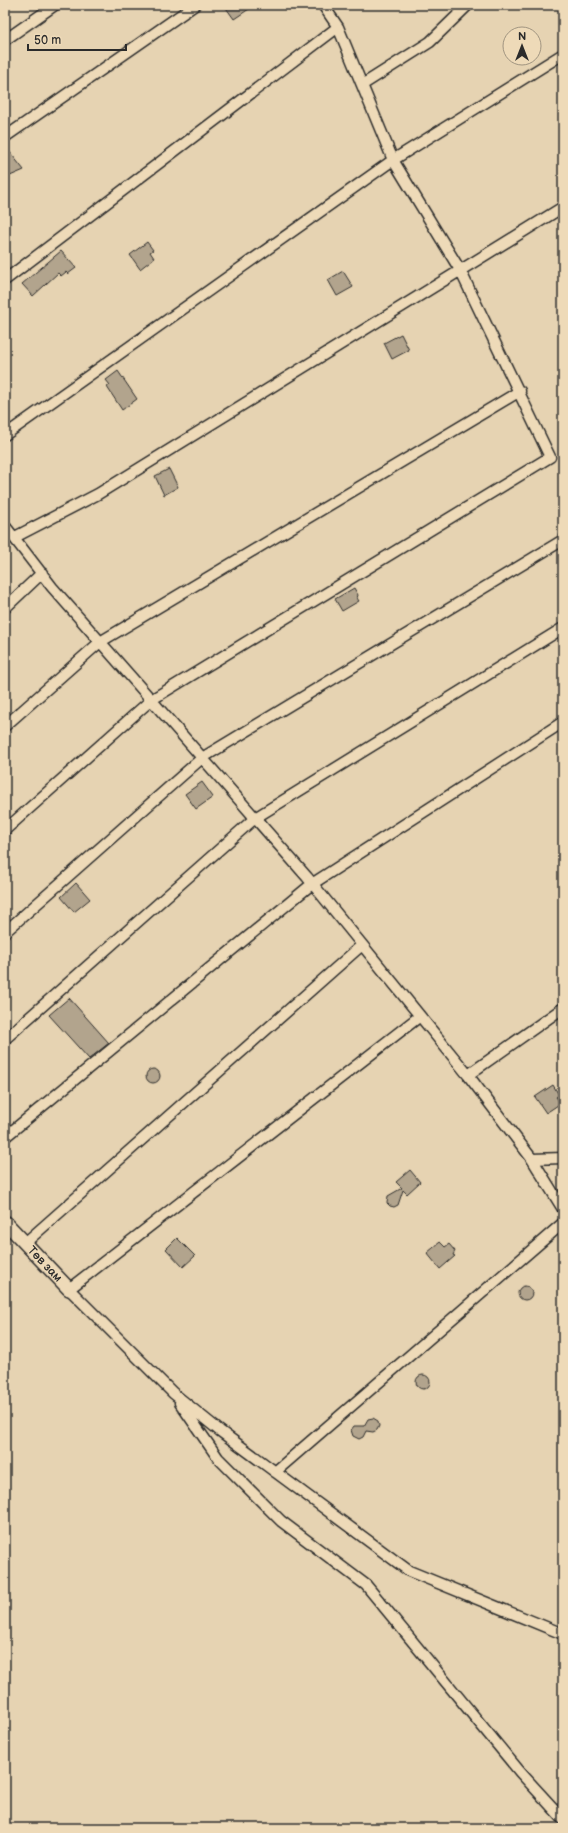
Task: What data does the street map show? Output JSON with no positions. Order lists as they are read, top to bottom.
{
  "streets": {
    "street": ["Төв зам"]
  },
  "scale_bar": "50 m",
  "north": "top"
}
